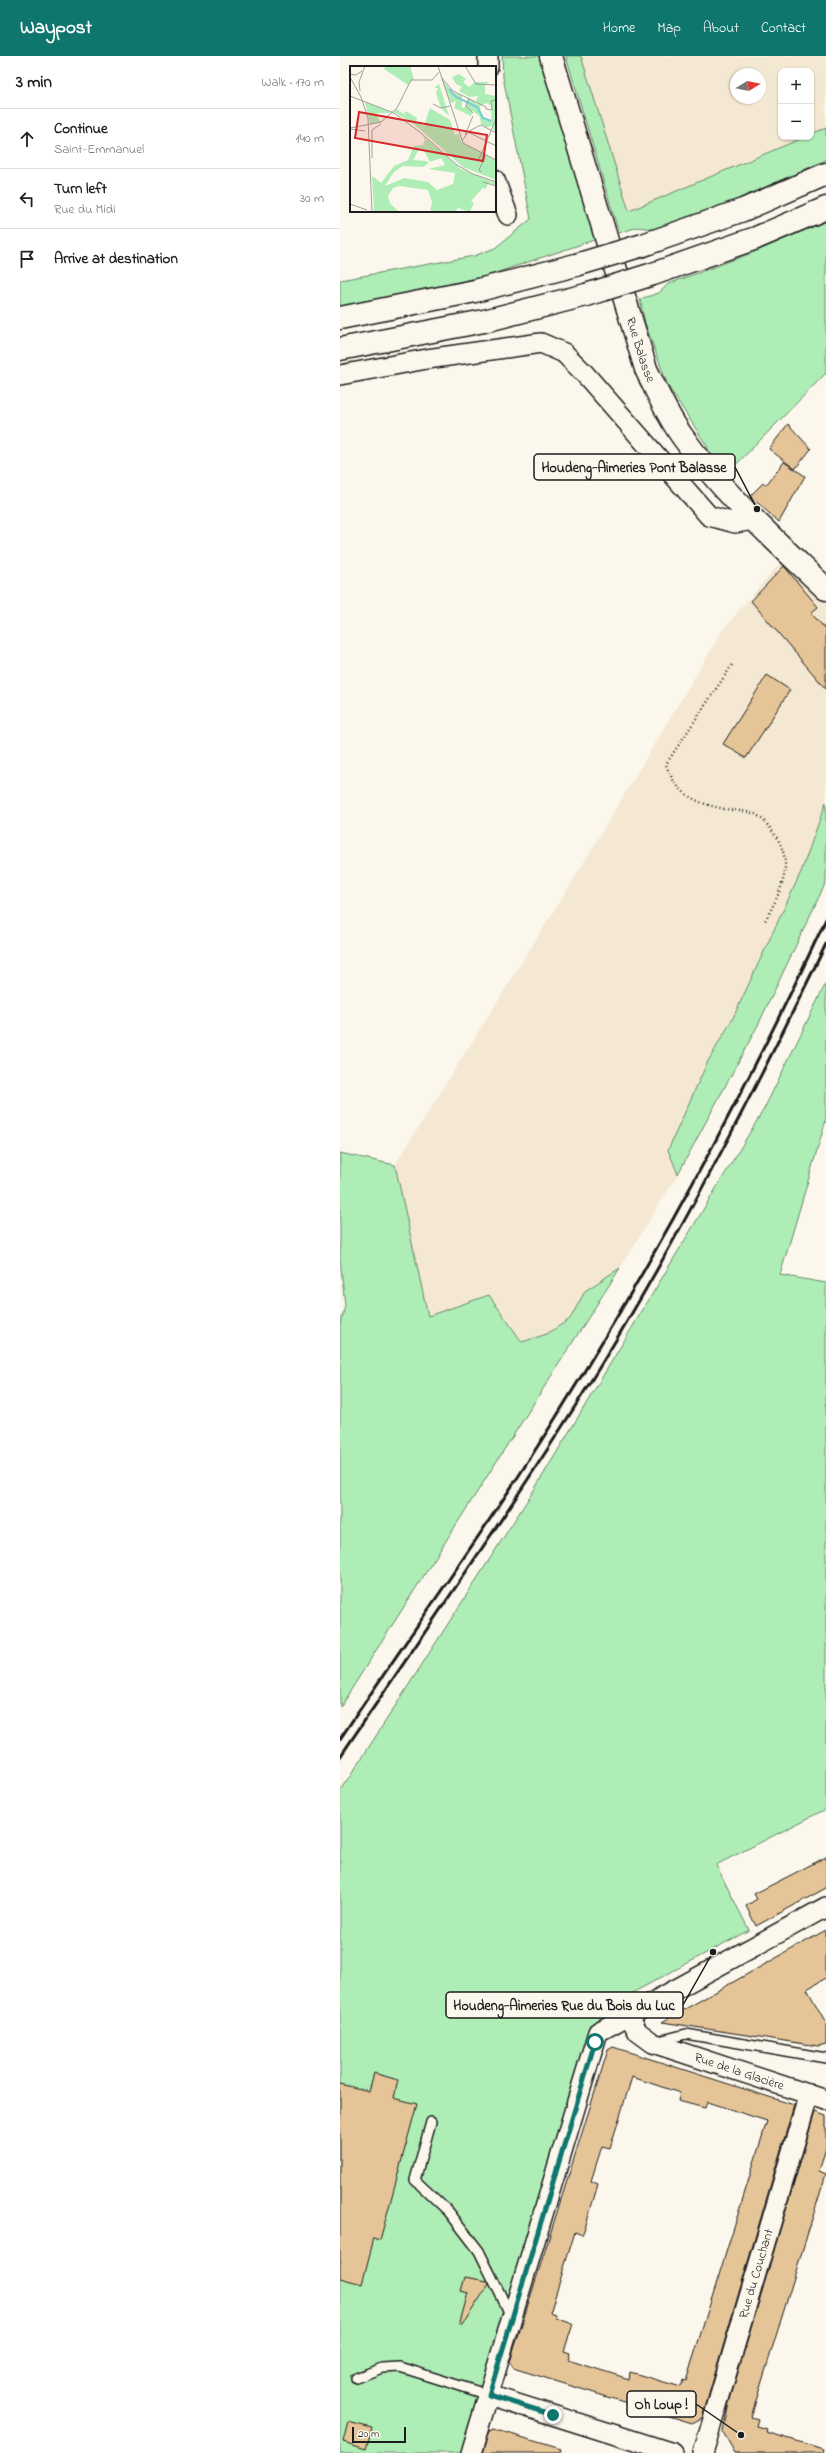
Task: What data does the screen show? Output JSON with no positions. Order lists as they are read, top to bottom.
{
  "streets": {
    "main road": ["Rue Balasse"],
    "street": ["Rue de la Glacière", "Rue du Couchant"]
  },
  "crossings": [
    ["Rue de la Glacière", "Rue du Couchant"]
  ],
  "places": ["Houdeng-Aimeries Pont Balasse", "Houdeng-Aimeries Rue du Bois du Luc", "Oh Loup !"],
  "scale_bar": "20 m",
  "north": "right",
  "page": {
    "header": "Waypost",
    "nav": [
      "Home",
      "Map",
      "About",
      "Contact"
    ],
    "heading": ["3 min", "Walk · 170 m"],
    "map_buttons": ["+", "−"],
    "list": [
      ["Continue", "Saint-Emmanuel", "140 m"],
      ["Turn left", "Rue du Midi", "30 m"],
      "Arrive at destination"
    ],
    "scale": "20 m"
  }
}
